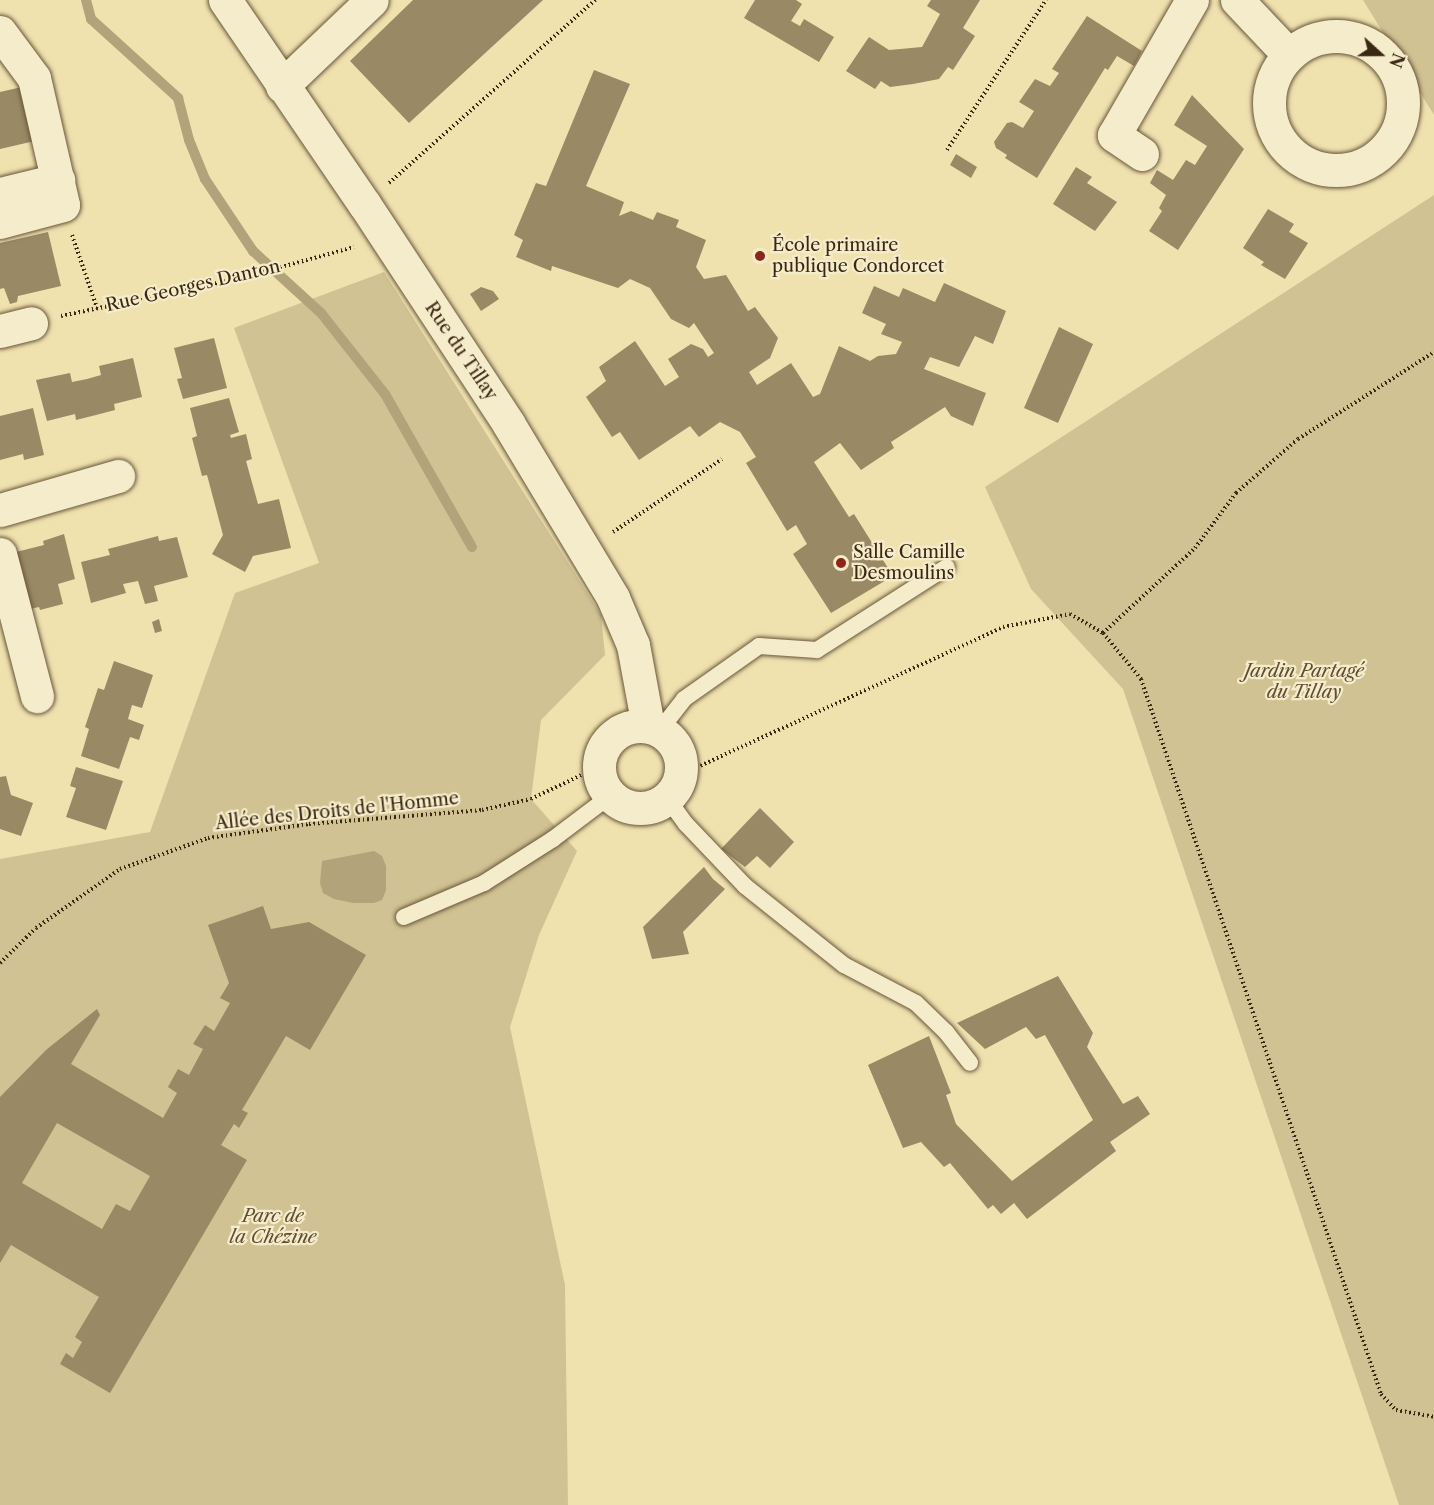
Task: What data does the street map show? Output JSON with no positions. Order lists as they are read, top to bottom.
{
  "streets": {
    "street": ["Rue du Tillay"],
    "path": ["Rue Georges Danton", "Allée des Droits de l'Homme"]
  },
  "crossings": [
    ["Rue Georges Danton", "Rue du Tillay"],
    ["Rue du Tillay", "Allée des Droits de l'Homme"]
  ],
  "parks": ["Jardin Partagé du Tillay", "Parc de la Chézine"],
  "places": ["École primaire publique Condorcet", "Salle Camille Desmoulins"],
  "north": "right"
}
